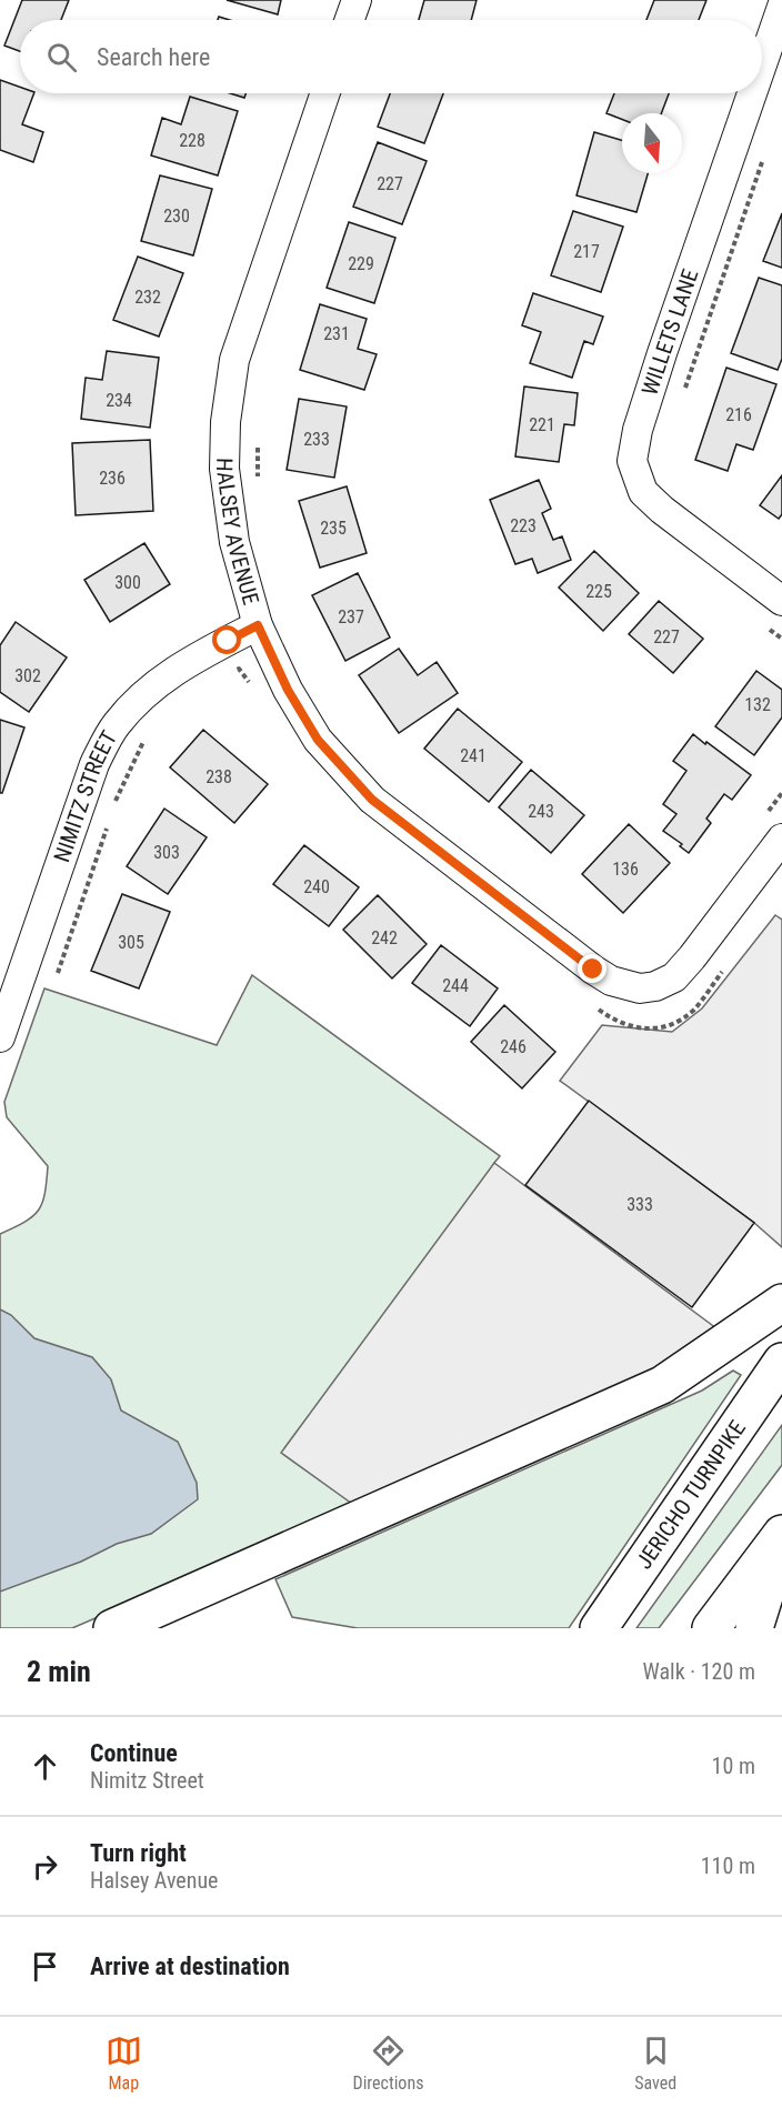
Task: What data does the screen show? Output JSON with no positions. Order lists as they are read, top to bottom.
{
  "streets": {
    "main road": ["JERICHO TURNPIKE"],
    "street": ["WILLETS LANE", "HALSEY AVENUE", "NIMITZ STREET"]
  },
  "crossings": [
    ["HALSEY AVENUE", "NIMITZ STREET"]
  ],
  "house_numbers": [
    "228",
    "227",
    "230",
    "217",
    "229",
    "232",
    "231",
    "234",
    "216",
    "221",
    "233",
    "236",
    "223",
    "235",
    "300",
    "225",
    "237",
    "227",
    "302",
    "132",
    "241",
    "238",
    "243",
    "303",
    "136",
    "240",
    "242",
    "305",
    "244",
    "246",
    "333"
  ],
  "north": "bottom",
  "page": {
    "search": "Search here",
    "heading": ["2 min", "Walk · 120 m"],
    "list": [
      ["Continue", "Nimitz Street", "10 m"],
      ["Turn right", "Halsey Avenue", "110 m"],
      "Arrive at destination"
    ],
    "nav": ["Map", "Directions", "Saved"]
  }
}
